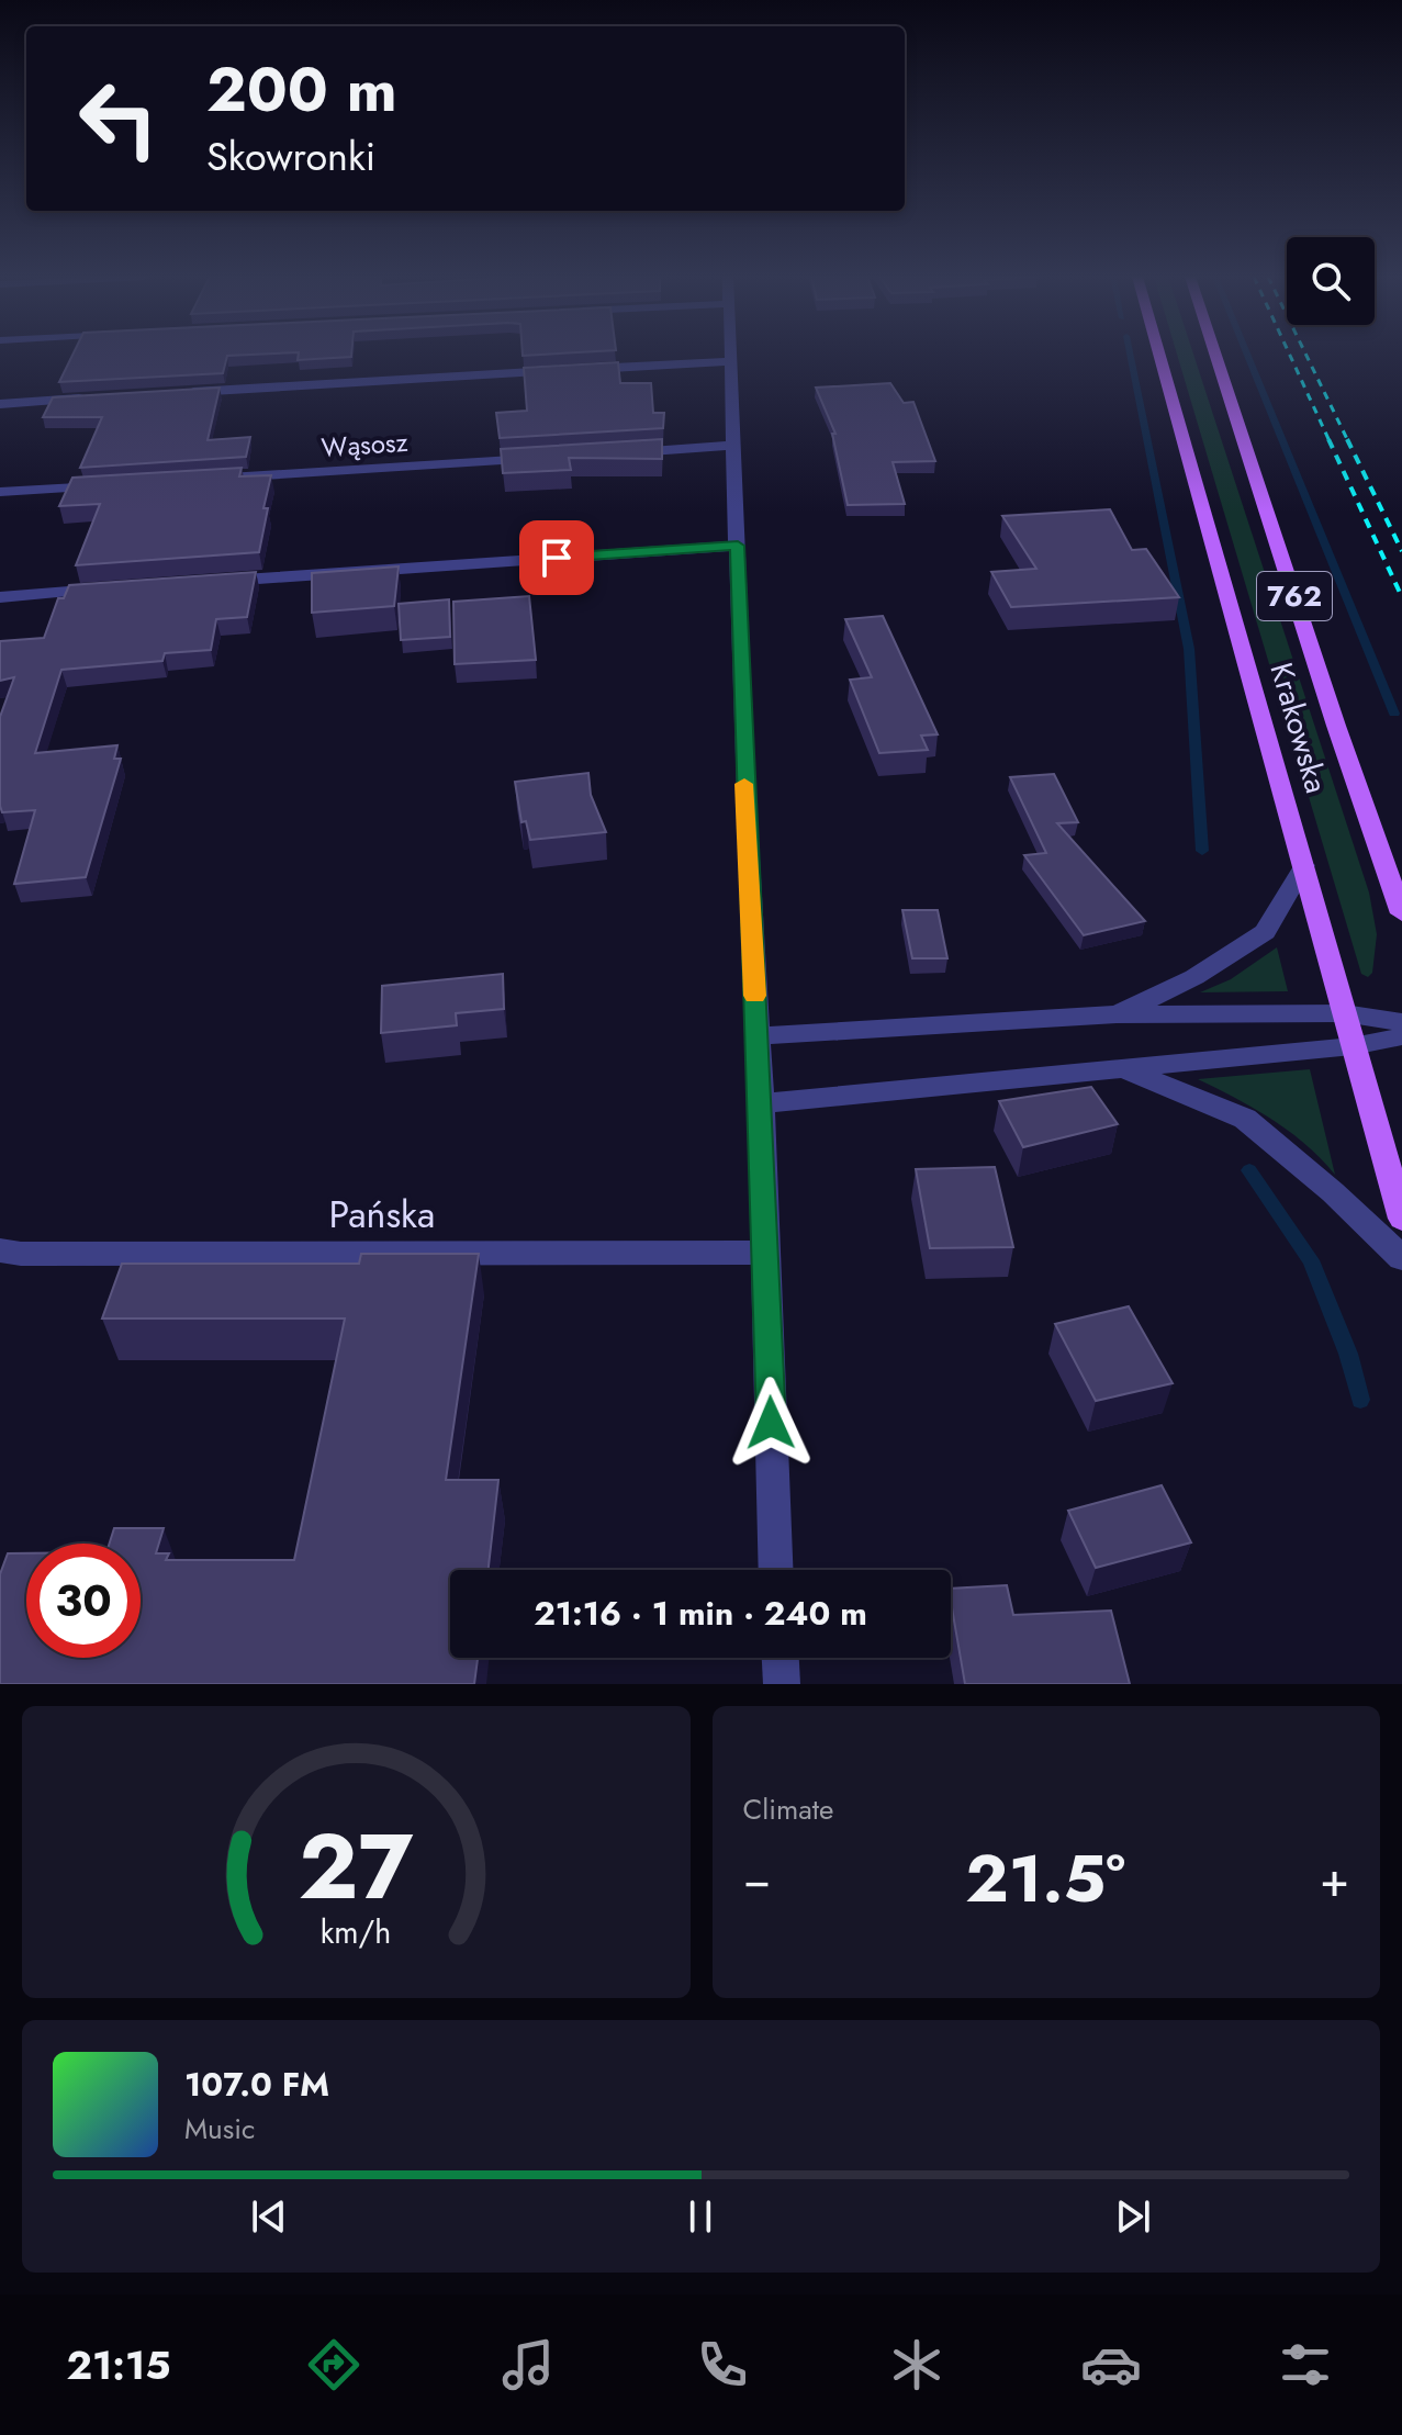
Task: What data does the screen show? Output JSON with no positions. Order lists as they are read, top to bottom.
{
  "streets": {
    "main road": ["762", "Krakowska"],
    "street": ["Wąsosz", "Pańska"]
  },
  "page": {
    "turn": ["200 m", "Skowronki"],
    "limit": "30",
    "trip": "21:16 · 1 min · 240 m",
    "tile": "Climate",
    "heat": ["−", "21.5°", "+"],
    "song": ["107.0 FM", "Music"],
    "tabs": "21:15",
    "gauge": ["27", "km/h"]
  }
}
